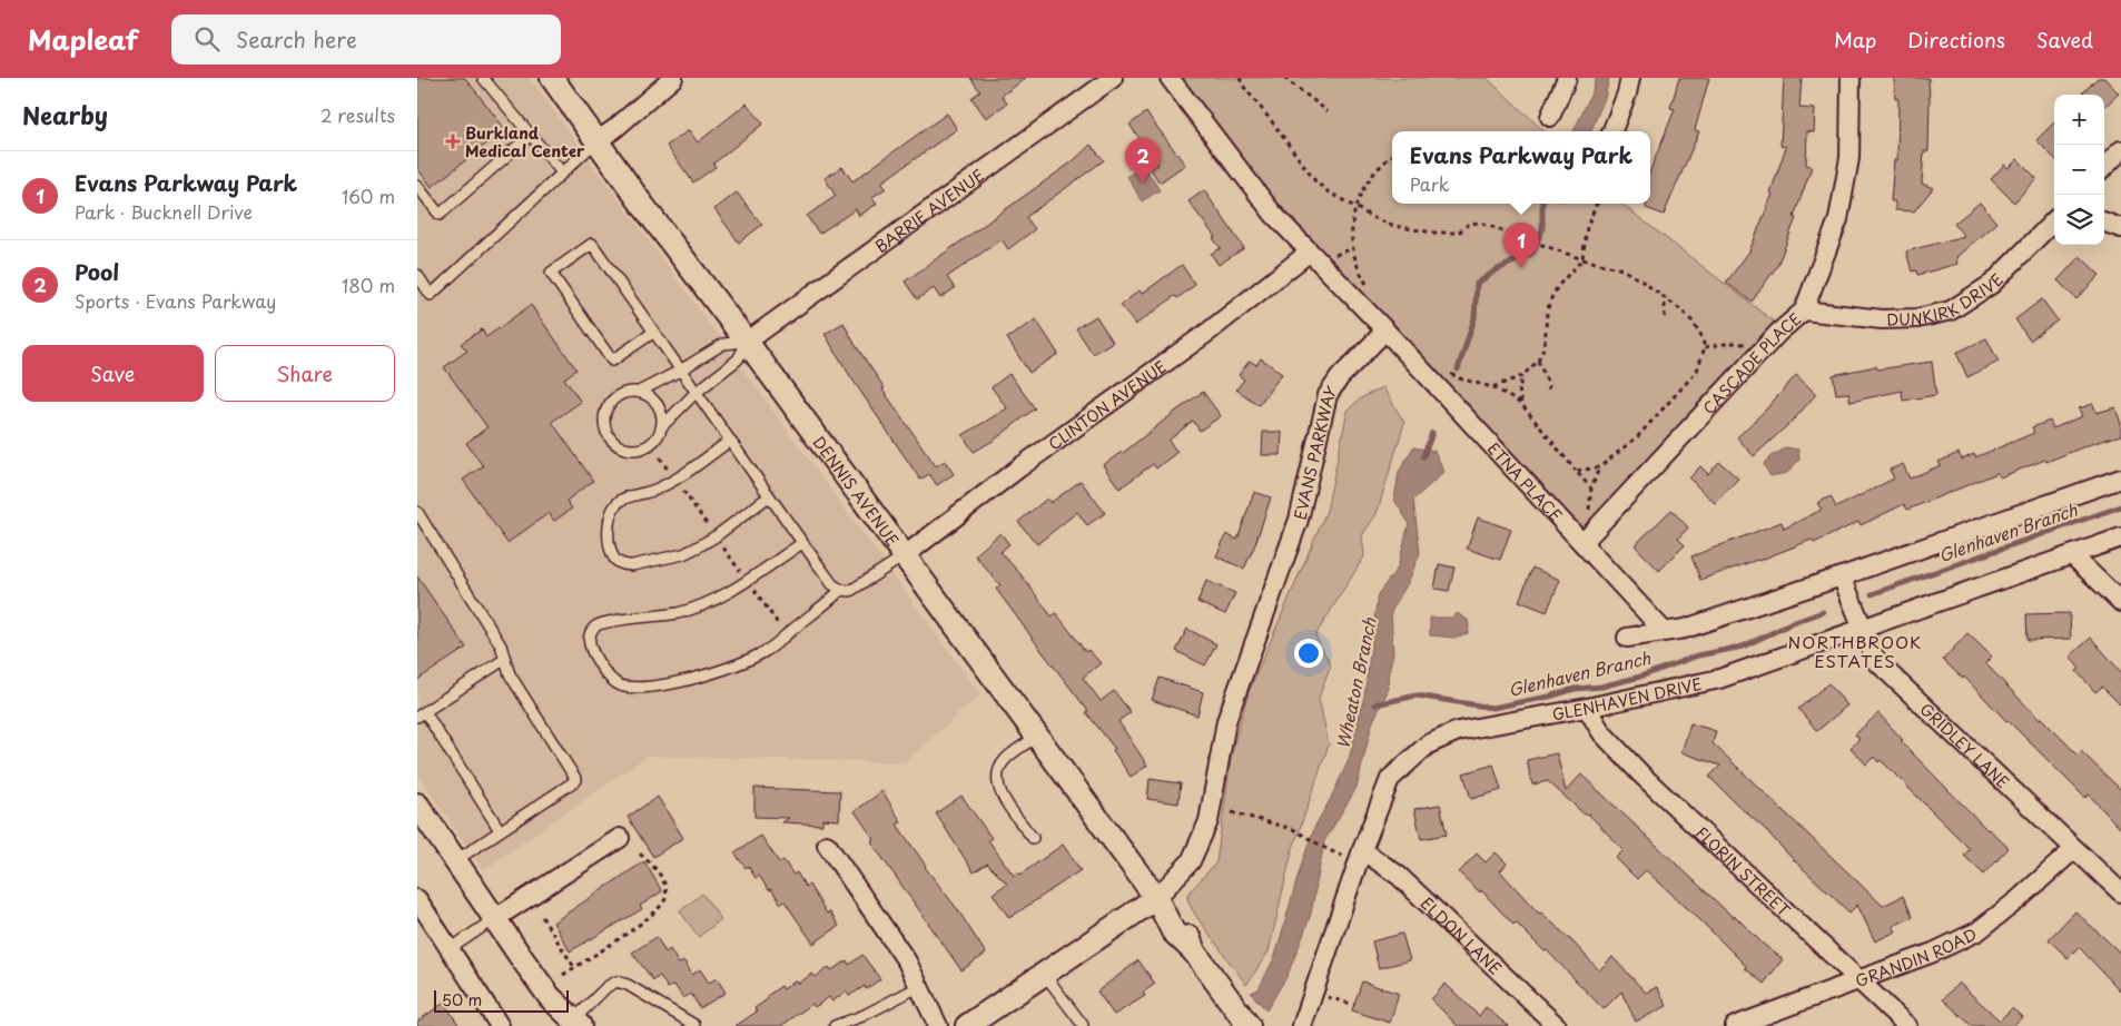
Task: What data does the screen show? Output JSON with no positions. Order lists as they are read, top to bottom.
{
  "streets": {
    "street": [
      "BARRIE AVENUE",
      "DUNKIRK DRIVE",
      "CASCADE PLACE",
      "CLINTON AVENUE",
      "EVANS PARKWAY",
      "ETNA PLACE",
      "DENNIS AVENUE",
      "GLENHAVEN DRIVE",
      "GRIDLEY LANE",
      "FLORIN STREET",
      "ELDON LANE",
      "GRANDIN ROAD"
    ]
  },
  "crossings": [
    ["BARRIE AVENUE", "DENNIS AVENUE"],
    ["DUNKIRK DRIVE", "CASCADE PLACE"],
    ["CASCADE PLACE", "ETNA PLACE"],
    ["CLINTON AVENUE", "DENNIS AVENUE"],
    ["EVANS PARKWAY", "ETNA PLACE"],
    ["EVANS PARKWAY", "DENNIS AVENUE"],
    ["GLENHAVEN DRIVE", "GRIDLEY LANE"],
    ["GLENHAVEN DRIVE", "FLORIN STREET"],
    ["GLENHAVEN DRIVE", "ELDON LANE"],
    ["GRIDLEY LANE", "GRANDIN ROAD"],
    ["FLORIN STREET", "GRANDIN ROAD"]
  ],
  "districts": ["NORTHBROOK ESTATES"],
  "water": ["Glenhaven Branch", "Wheaton Branch"],
  "places": {
    "health": ["Burkland Medical Center"]
  },
  "scale_bar": "50 m",
  "page": {
    "header": "Mapleaf",
    "search": "Search here",
    "nav": ["Map", "Directions", "Saved"],
    "heading": ["Nearby", "2 results"],
    "map_buttons": ["+", "−"],
    "popup": ["Evans Parkway Park", "Park"],
    "pins": ["2", "1"],
    "list": [
      {
        "mark": "1",
        "name": "Evans Parkway Park",
        "note": "Park · Bucknell Drive",
        "value": "160 m"
      },
      {
        "mark": "2",
        "name": "Pool",
        "note": "Sports · Evans Parkway",
        "value": "180 m"
      }
    ],
    "buttons": ["Save", "Share"],
    "scale": "50 m"
  }
}
